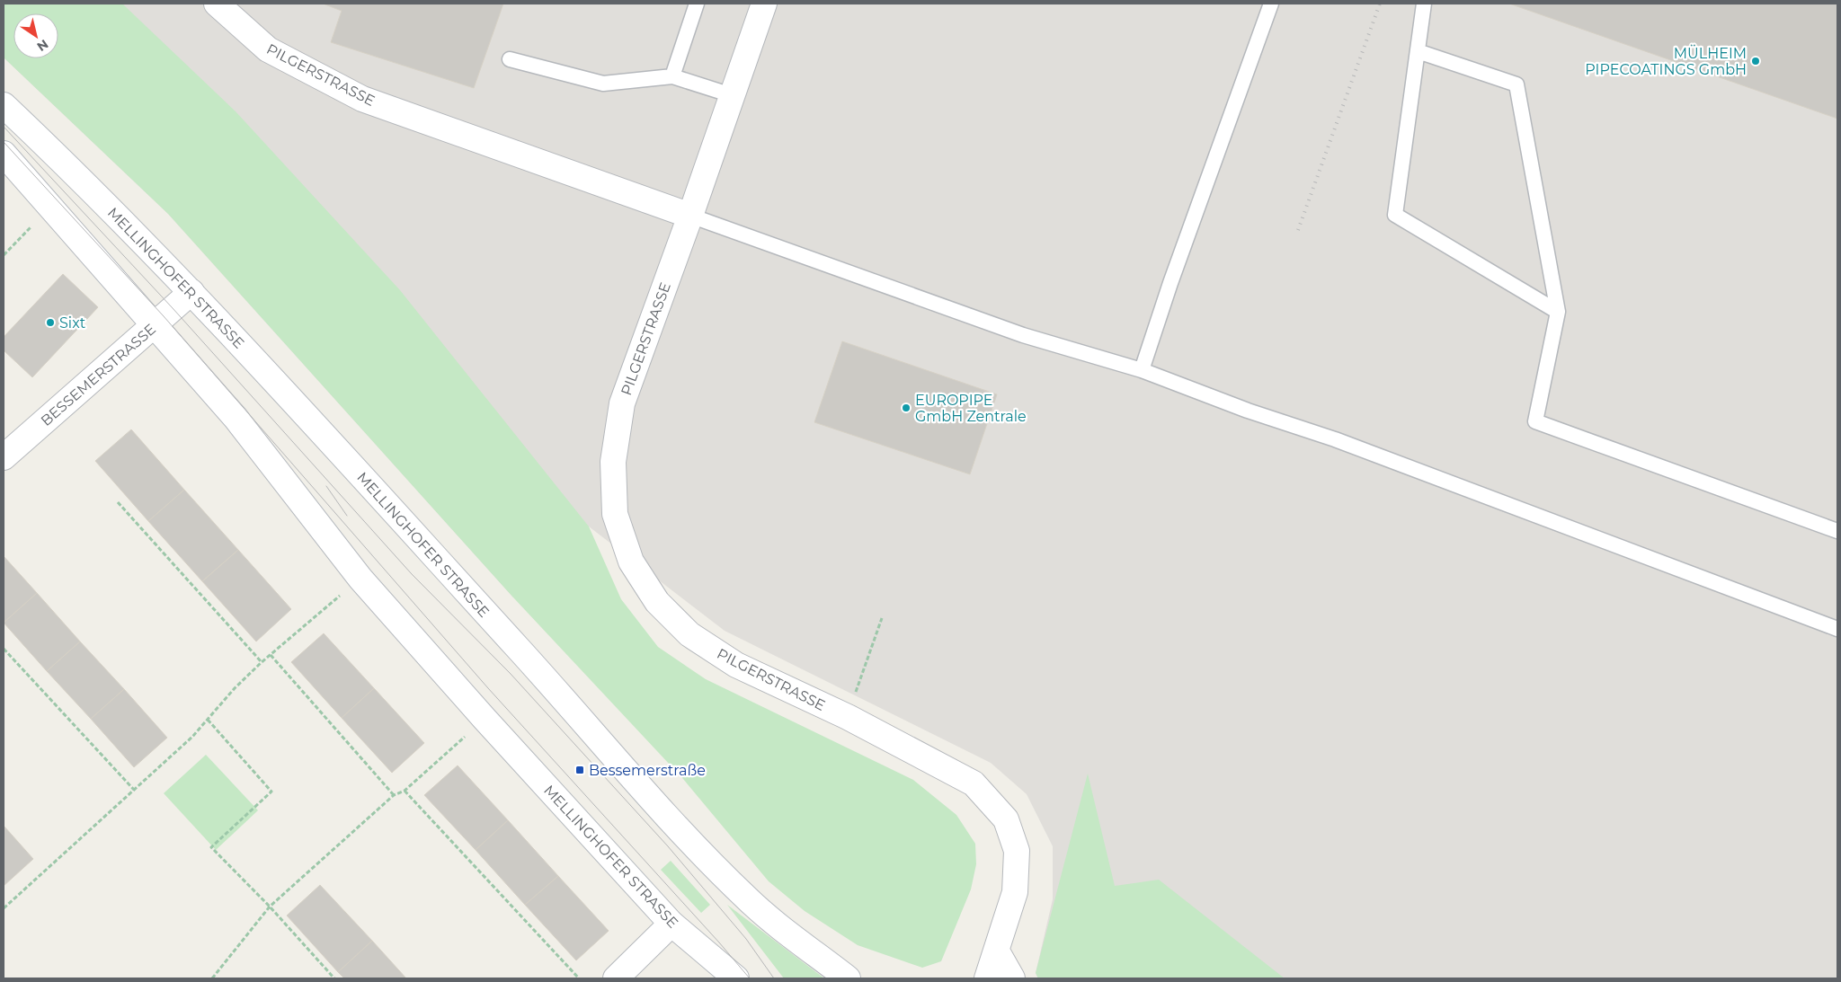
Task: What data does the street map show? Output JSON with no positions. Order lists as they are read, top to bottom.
{
  "streets": {
    "main road": ["PILGERSTRASSE", "MELLINGHOFER STRASSE", "BESSEMERSTRASSE"]
  },
  "crossings": [
    ["MELLINGHOFER STRASSE", "BESSEMERSTRASSE"]
  ],
  "places": {
    "other": ["MÜLHEIM PIPECOATINGS GmbH", "Sixt", "EUROPIPE GmbH Zentrale"],
    "transit": ["Bessemerstraße"]
  },
  "north": "bottom right"
}
